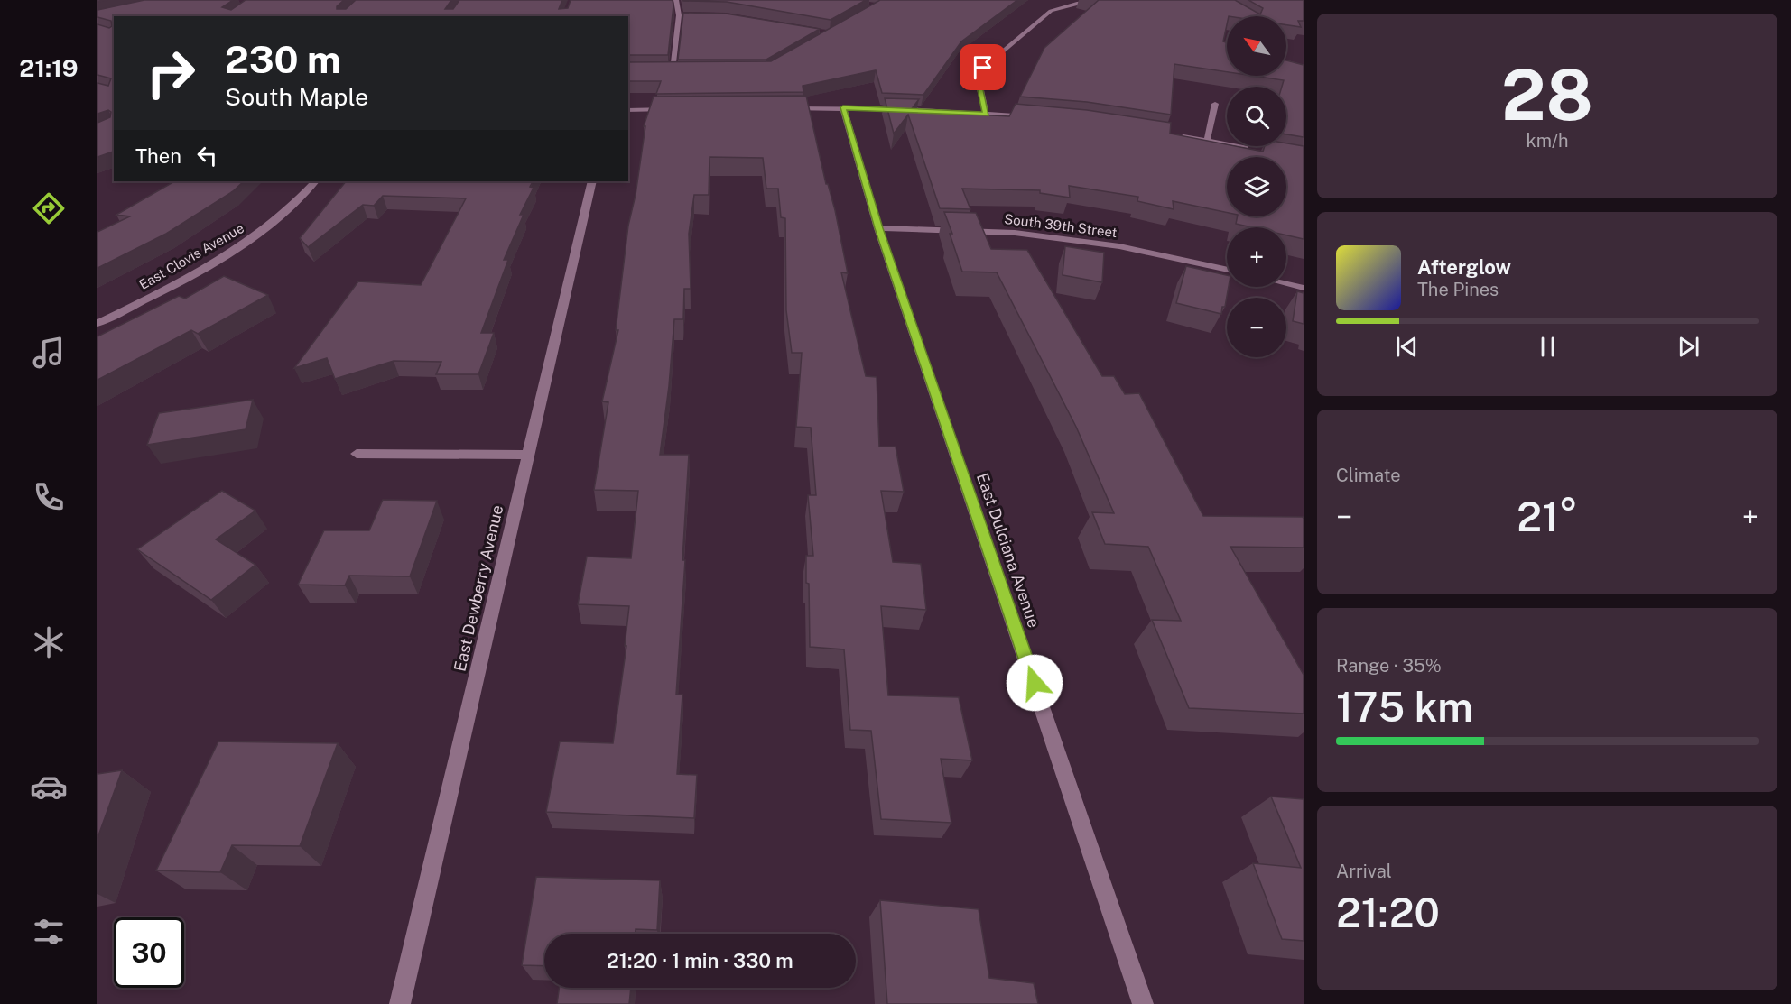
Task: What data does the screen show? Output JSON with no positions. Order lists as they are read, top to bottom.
{
  "streets": {
    "street": [
      "South 39th Street",
      "East Clovis Avenue",
      "East Dulciana Avenue",
      "East Dewberry Avenue"
    ]
  },
  "crossings": [
    ["South 39th Street", "East Dulciana Avenue"]
  ],
  "north": "top left",
  "page": {
    "tabs": "21:19",
    "tile": [
      ["28", "km/h"],
      "Climate",
      ["Range · 35%", "175 km"],
      ["Arrival", "21:20"]
    ],
    "map_buttons": ["+", "−"],
    "turn": ["230 m", "South Maple"],
    "then": "Then",
    "song": ["Afterglow", "The Pines"],
    "heat": ["−", "21°", "+"],
    "limit": "30",
    "trip": "21:20 · 1 min · 330 m"
  }
}
